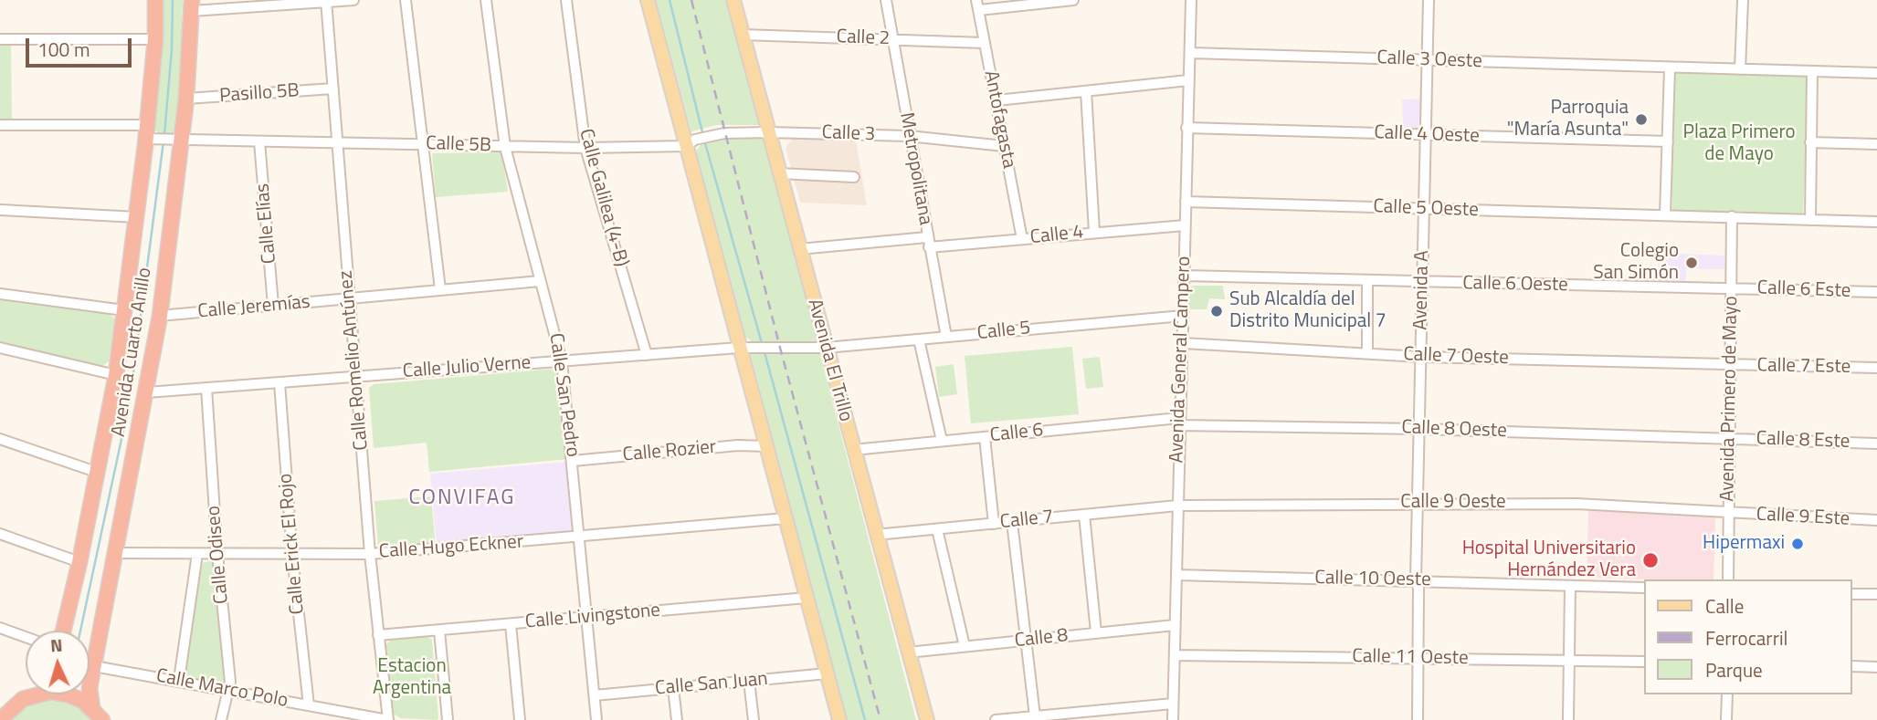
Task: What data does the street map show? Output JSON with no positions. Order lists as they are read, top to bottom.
{
  "streets": {
    "highway": ["Avenida Cuarto Anillo"],
    "main road": ["Avenida El Trillo"],
    "street": [
      "Calle 2",
      "Calle 3 Oeste",
      "Pasillo 5B",
      "Antofagasta",
      "Calle 3",
      "Calle 4 Oeste",
      "Calle 5B",
      "Metropolitana",
      "Calle Galilea (4-B)",
      "Calle 5 Oeste",
      "Calle Elías",
      "Calle 4",
      "Calle 6 Oeste",
      "Avenida A",
      "Calle 6 Este",
      "Calle Jeremías",
      "Calle 5",
      "Calle 7 Oeste",
      "Avenida General Campero",
      "Calle Romelio Antúnez",
      "Calle 7 Este",
      "Calle Julio Verne",
      "Calle San Pedro",
      "Avenida Primero de Mayo",
      "Calle 8 Oeste",
      "Calle 6",
      "Calle 8 Este",
      "Calle Rozier",
      "Calle 9 Oeste",
      "Calle 9 Este",
      "Calle 7",
      "Calle Erick El Rojo",
      "Calle Hugo Eckner",
      "Calle Odiseo",
      "Calle 10 Oeste",
      "Calle Livingstone",
      "Calle 8",
      "Calle 11 Oeste",
      "Calle San Juan",
      "Calle Marco Polo"
    ]
  },
  "crossings": [
    ["Calle 2", "Antofagasta"],
    ["Calle 2", "Metropolitana"],
    ["Calle 2", "Avenida El Trillo"],
    ["Calle 3 Oeste", "Avenida A"],
    ["Calle 3 Oeste", "Avenida General Campero"],
    ["Pasillo 5B", "Avenida Cuarto Anillo"],
    ["Pasillo 5B", "Calle Romelio Antúnez"],
    ["Antofagasta", "Calle 3"],
    ["Antofagasta", "Calle 4"],
    ["Calle 3", "Calle 5B"],
    ["Calle 3", "Metropolitana"],
    ["Calle 3", "Avenida El Trillo"],
    ["Calle 4 Oeste", "Avenida A"],
    ["Calle 4 Oeste", "Avenida General Campero"],
    ["Calle 5B", "Calle Galilea (4-B)"],
    ["Calle 5B", "Calle Elías"],
    ["Calle 5B", "Avenida Cuarto Anillo"],
    ["Calle 5B", "Calle Romelio Antúnez"],
    ["Calle 5B", "Avenida El Trillo"],
    ["Calle 5B", "Calle San Pedro"],
    ["Metropolitana", "Calle 4"],
    ["Metropolitana", "Calle 5"],
    ["Calle Galilea (4-B)", "Calle Julio Verne"],
    ["Calle 5 Oeste", "Avenida A"],
    ["Calle 5 Oeste", "Avenida General Campero"],
    ["Calle Elías", "Calle Jeremías"],
    ["Calle 4", "Avenida General Campero"],
    ["Calle 4", "Avenida El Trillo"],
    ["Calle 6 Oeste", "Avenida A"],
    ["Calle 6 Oeste", "Calle 6 Este"],
    ["Calle 6 Oeste", "Avenida General Campero"],
    ["Calle 6 Oeste", "Avenida Primero de Mayo"],
    ["Avenida A", "Calle 7 Oeste"],
    ["Avenida A", "Calle 8 Oeste"],
    ["Avenida A", "Calle 9 Oeste"],
    ["Avenida A", "Calle 10 Oeste"],
    ["Avenida A", "Calle 11 Oeste"],
    ["Calle 6 Este", "Avenida Primero de Mayo"],
    ["Calle Jeremías", "Avenida Cuarto Anillo"],
    ["Calle Jeremías", "Calle Romelio Antúnez"],
    ["Calle Jeremías", "Calle San Pedro"],
    ["Calle 5", "Avenida General Campero"],
    ["Calle 5", "Avenida El Trillo"],
    ["Calle 5", "Calle Julio Verne"],
    ["Avenida Cuarto Anillo", "Calle Julio Verne"],
    ["Avenida Cuarto Anillo", "Calle Hugo Eckner"],
    ["Avenida Cuarto Anillo", "Calle Marco Polo"],
    ["Calle 7 Oeste", "Avenida General Campero"],
    ["Calle 7 Oeste", "Calle 7 Este"],
    ["Calle 7 Oeste", "Avenida Primero de Mayo"],
    ["Avenida General Campero", "Calle 8 Oeste"],
    ["Avenida General Campero", "Calle 6"],
    ["Avenida General Campero", "Calle 9 Oeste"],
    ["Avenida General Campero", "Calle 7"],
    ["Avenida General Campero", "Calle 10 Oeste"],
    ["Avenida General Campero", "Calle 8"],
    ["Avenida General Campero", "Calle 11 Oeste"],
    ["Calle Romelio Antúnez", "Calle Julio Verne"],
    ["Calle Romelio Antúnez", "Calle Hugo Eckner"],
    ["Calle Romelio Antúnez", "Calle Livingstone"],
    ["Calle Romelio Antúnez", "Calle Marco Polo"],
    ["Avenida El Trillo", "Calle Julio Verne"],
    ["Avenida El Trillo", "Calle 6"],
    ["Avenida El Trillo", "Calle 7"],
    ["Avenida El Trillo", "Calle 8"],
    ["Calle 7 Este", "Avenida Primero de Mayo"],
    ["Calle Julio Verne", "Calle San Pedro"],
    ["Calle Julio Verne", "Calle Erick El Rojo"],
    ["Calle Julio Verne", "Calle Odiseo"],
    ["Calle San Pedro", "Calle Rozier"],
    ["Calle San Pedro", "Calle Hugo Eckner"],
    ["Calle San Pedro", "Calle Livingstone"],
    ["Calle San Pedro", "Calle San Juan"],
    ["Avenida Primero de Mayo", "Calle 8 Oeste"],
    ["Avenida Primero de Mayo", "Calle 8 Este"],
    ["Avenida Primero de Mayo", "Calle 9 Oeste"],
    ["Avenida Primero de Mayo", "Calle 9 Este"],
    ["Calle 8 Oeste", "Calle 6"],
    ["Calle 8 Oeste", "Calle 8 Este"],
    ["Calle 9 Oeste", "Calle 9 Este"],
    ["Calle 9 Oeste", "Calle 7"],
    ["Calle Erick El Rojo", "Calle Hugo Eckner"],
    ["Calle Erick El Rojo", "Calle Marco Polo"],
    ["Calle Hugo Eckner", "Calle Odiseo"],
    ["Calle Odiseo", "Calle Marco Polo"]
  ],
  "districts": ["CONVIFAG"],
  "parks": ["Plaza Primero de Mayo", "Estacion Argentina"],
  "places": [
    "Parroquia \"María Asunta\"",
    "Colegio San Simón",
    "Sub Alcaldía del Distrito Municipal 7",
    "Hipermaxi",
    "Hospital Universitario Hernández Vera"
  ],
  "legend": ["Calle", "Ferrocarril", "Parque"],
  "scale_bar": "100 m",
  "north": "top"
}
